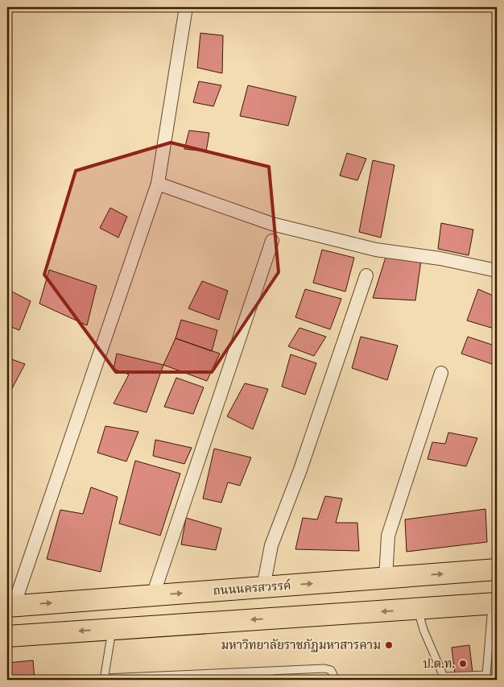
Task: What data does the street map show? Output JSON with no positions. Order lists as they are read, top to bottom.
{
  "streets": {
    "main road": ["ถนนนครสวรรค์"]
  },
  "places": ["มหาวิทยาลัยราชภัฏมหาสารคาม", "ป.ต.ท."]
}
